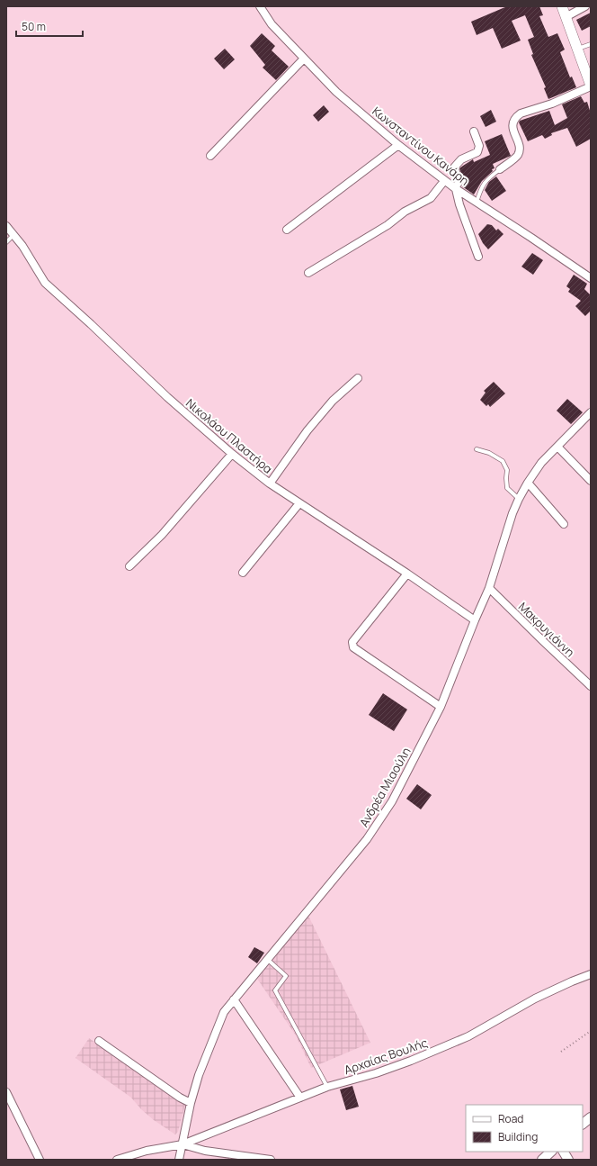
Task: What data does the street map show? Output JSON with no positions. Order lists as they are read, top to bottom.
{
  "streets": {
    "street": [
      "Κωνσταντίνου Κανάρη",
      "Νικολάου Πλαστήρα",
      "Μακρυγιάννη",
      "Ανδρέα Μιαούλη",
      "Αρχαίας Βουλής"
    ]
  },
  "crossings": [
    ["Νικολάου Πλαστήρα", "Ανδρέα Μιαούλη"],
    ["Μακρυγιάννη", "Ανδρέα Μιαούλη"],
    ["Ανδρέα Μιαούλη", "Αρχαίας Βουλής"]
  ],
  "legend": ["Road", "Building"],
  "scale_bar": "50 m"
}
